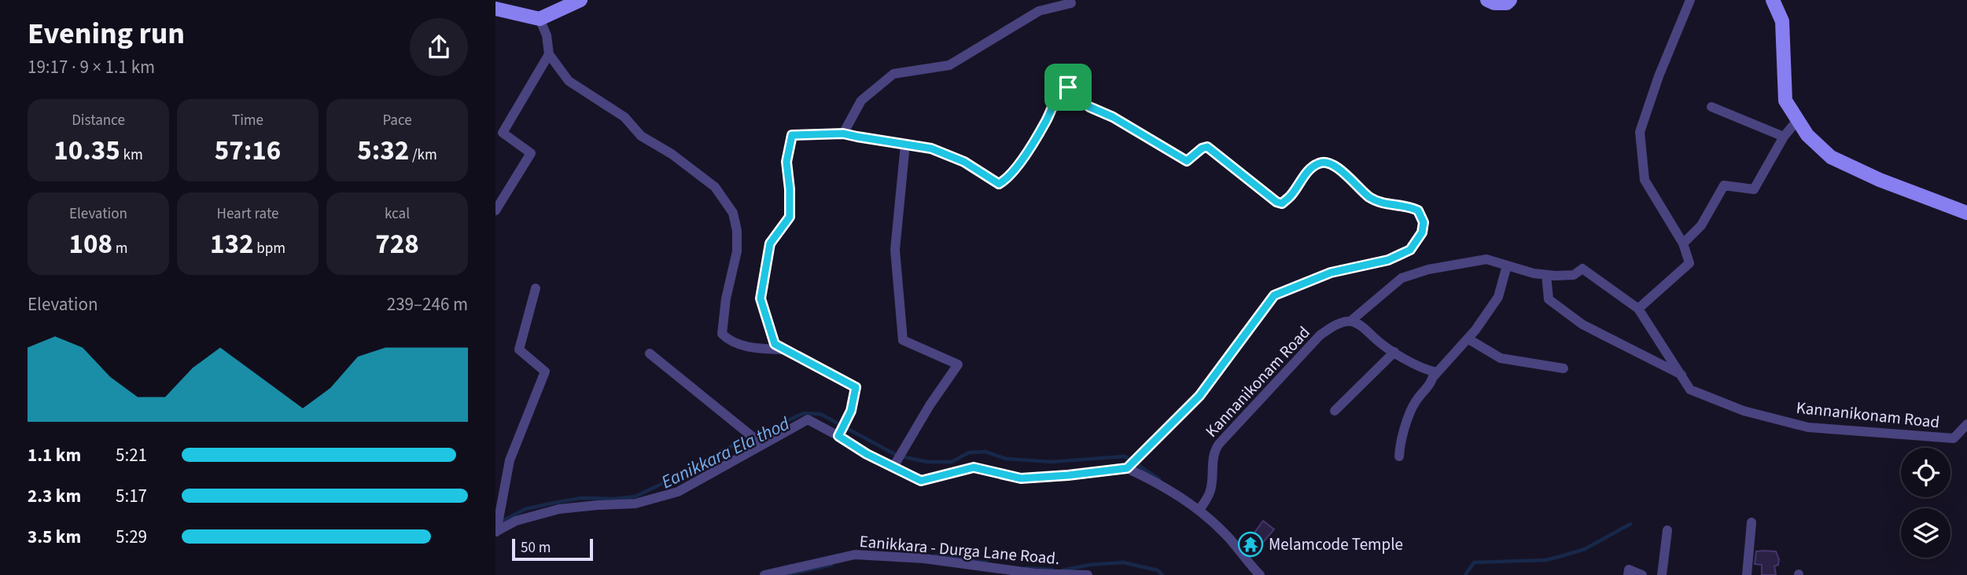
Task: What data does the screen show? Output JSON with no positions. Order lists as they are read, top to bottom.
{
  "streets": {
    "street": ["Kannanikonam Road", "Eanikkara - Durga Lane Road."]
  },
  "water": ["Eanikkara Ela thod"],
  "places": {
    "temple": ["Melamcode Temple"]
  },
  "scale_bar": "50 m",
  "page": {
    "heading": ["Evening run", "19:17 · 9 × 1.1 km"],
    "stats": [
      ["Distance", "10.35 km"],
      ["Time", "57:16"],
      ["Pace", "5:32 /km"],
      ["Elevation", "108 m"],
      ["Heart rate", "132 bpm"],
      ["kcal", "728"]
    ],
    "chart": ["Elevation", "239–246 m"],
    "list": [
      {
        "name": "1.1 km",
        "note": "5:21"
      },
      {
        "name": "2.3 km",
        "note": "5:17"
      },
      {
        "name": "3.5 km",
        "note": "5:29"
      }
    ],
    "scale": "50 m"
  }
}
